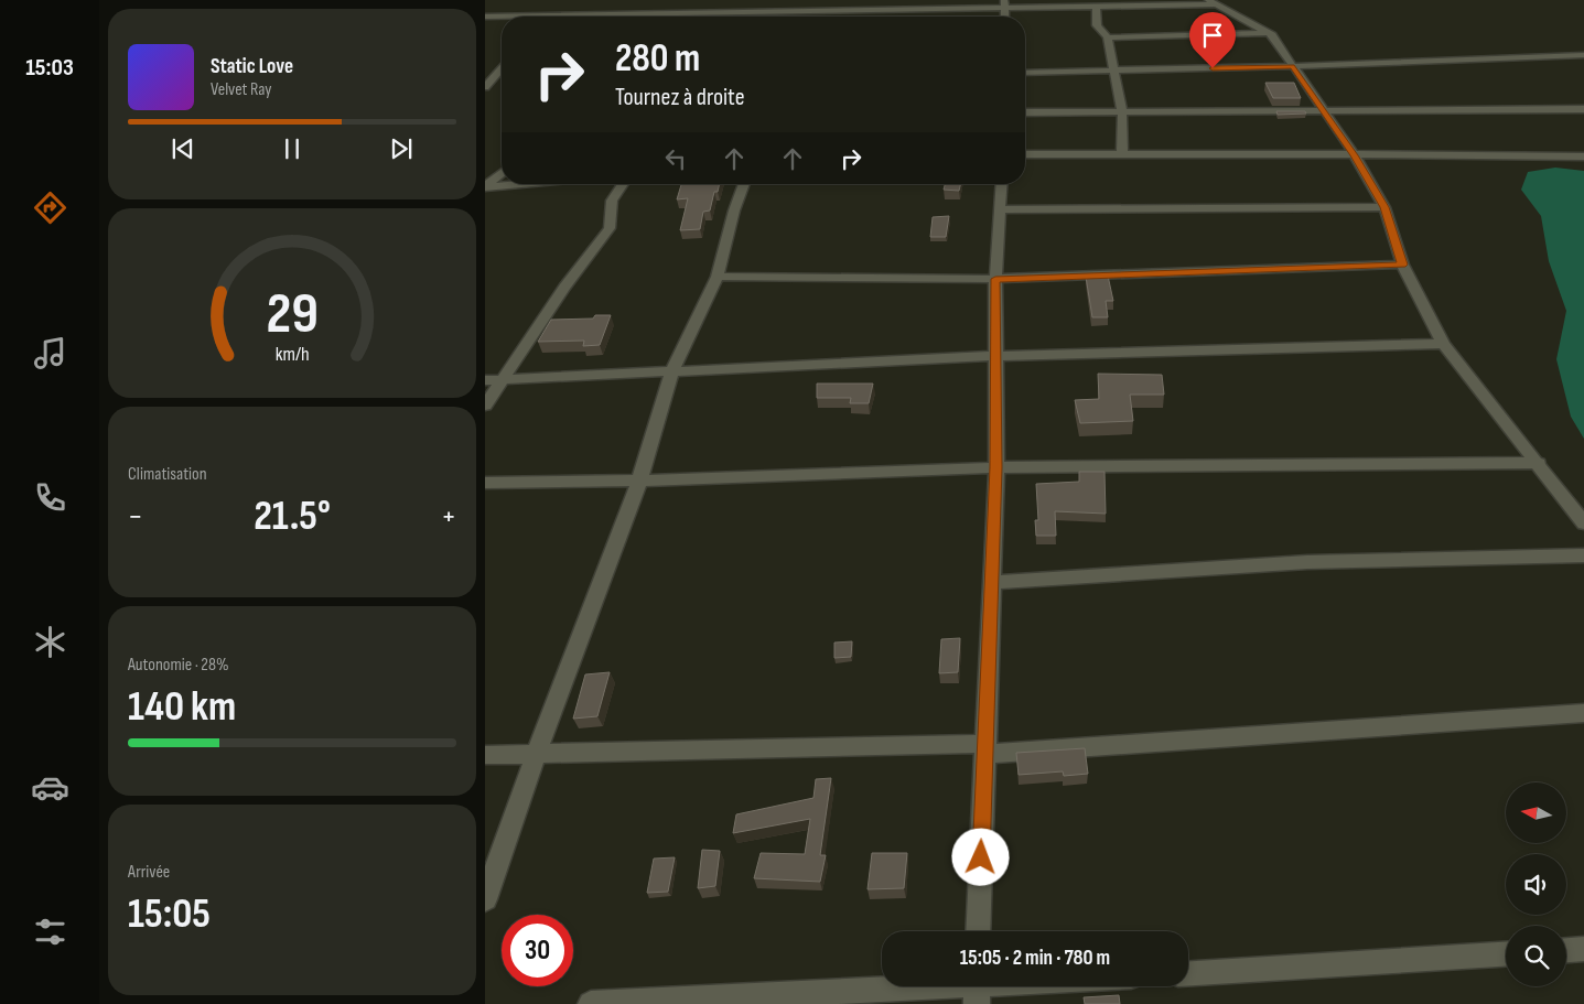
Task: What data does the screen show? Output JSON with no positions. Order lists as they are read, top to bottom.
{
  "north": "left",
  "page": {
    "tabs": "15:03",
    "turn": ["280 m", "Tournez à droite"],
    "song": ["Static Love", "Velvet Ray"],
    "tile": [
      "Climatisation",
      ["Autonomie · 28%", "140 km"],
      ["Arrivée", "15:05"]
    ],
    "heat": ["−", "21.5°", "+"],
    "limit": "30",
    "trip": "15:05 · 2 min · 780 m",
    "gauge": ["29", "km/h"]
  }
}
